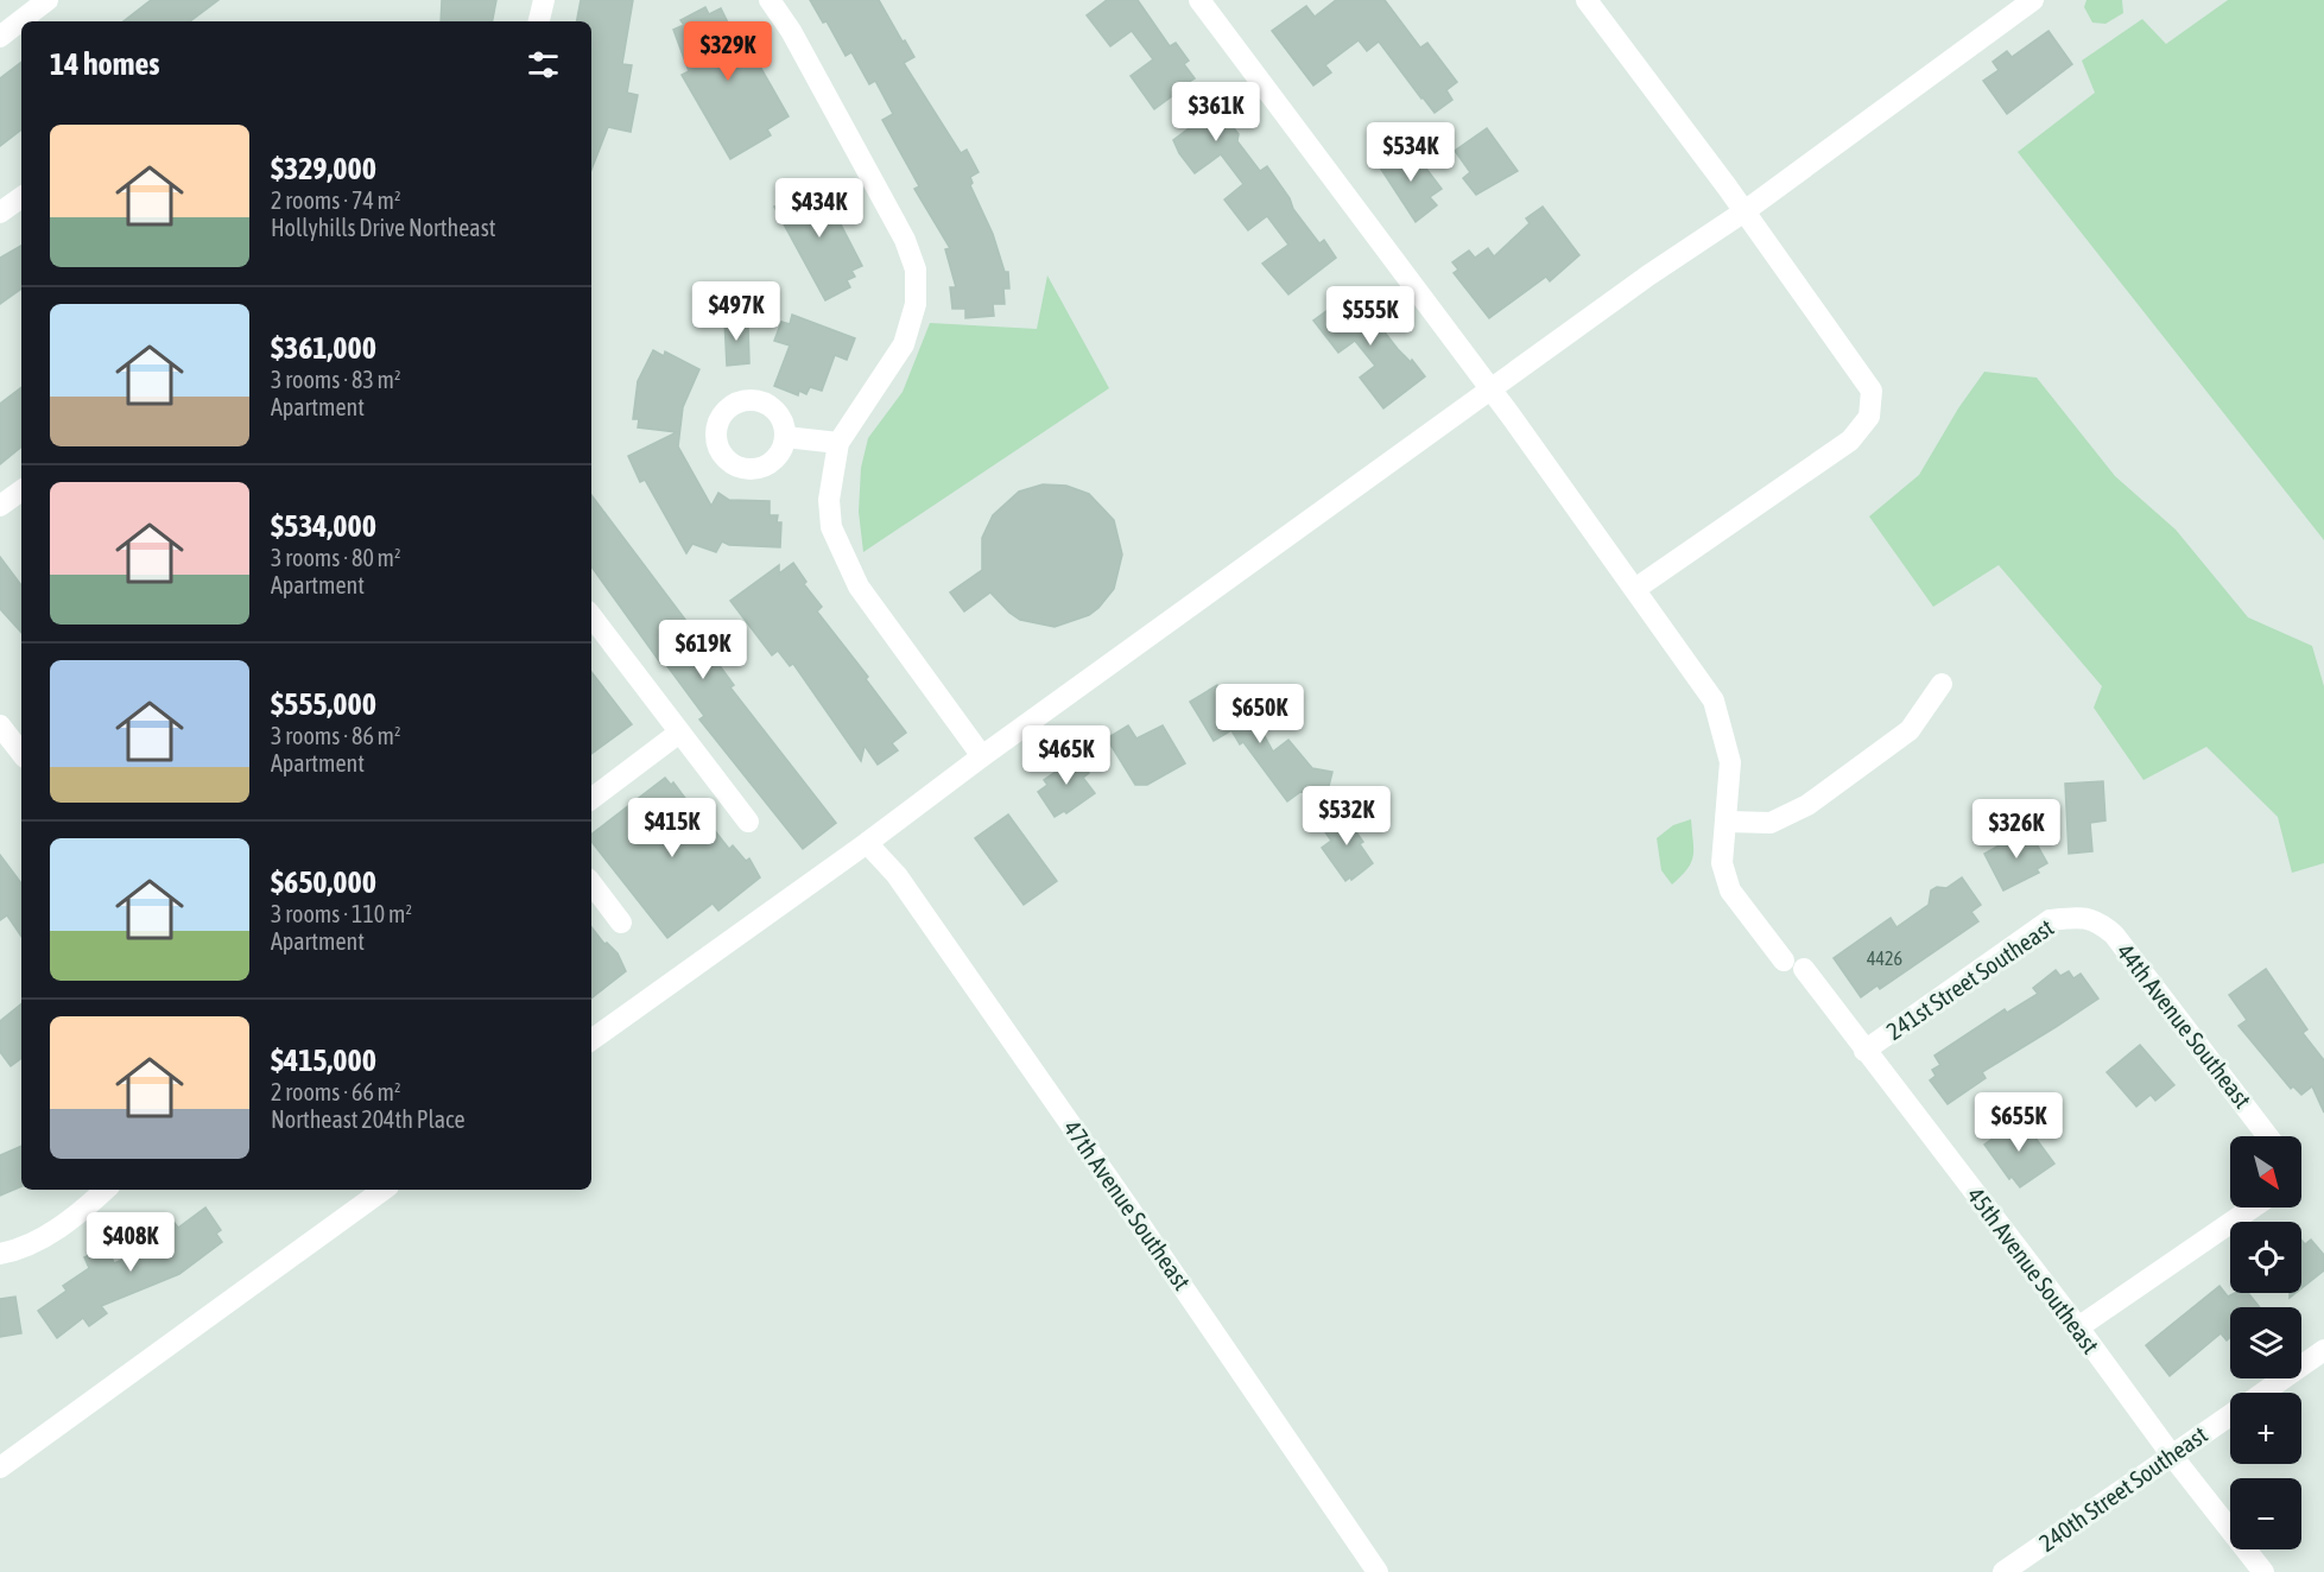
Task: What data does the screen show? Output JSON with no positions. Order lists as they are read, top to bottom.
{
  "streets": {
    "street": [
      "241st Street Southeast",
      "44th Avenue Southeast",
      "47th Avenue Southeast",
      "45th Avenue Southeast",
      "240th Street Southeast"
    ]
  },
  "crossings": [
    ["241st Street Southeast", "44th Avenue Southeast"],
    ["241st Street Southeast", "45th Avenue Southeast"],
    ["45th Avenue Southeast", "240th Street Southeast"]
  ],
  "house_numbers": ["4426"],
  "north": "bottom right",
  "page": {
    "price": [
      "$329K",
      "$361K",
      "$534K",
      "$434K",
      "$497K",
      "$555K",
      "$619K",
      "$650K",
      "$465K",
      "$532K",
      "$415K",
      "$326K",
      "$655K",
      "$408K"
    ],
    "heading": "14 homes",
    "list": [
      {
        "name": "$329,000",
        "note": "2 rooms · 74 m² · Hollyhills Drive Northeast"
      },
      {
        "name": "$361,000",
        "note": "3 rooms · 83 m² · Apartment"
      },
      {
        "name": "$534,000",
        "note": "3 rooms · 80 m² · Apartment"
      },
      {
        "name": "$555,000",
        "note": "3 rooms · 86 m² · Apartment"
      },
      {
        "name": "$650,000",
        "note": "3 rooms · 110 m² · Apartment"
      },
      {
        "name": "$415,000",
        "note": "2 rooms · 66 m² · Northeast 204th Place"
      }
    ],
    "map_buttons": ["+", "−"]
  }
}
